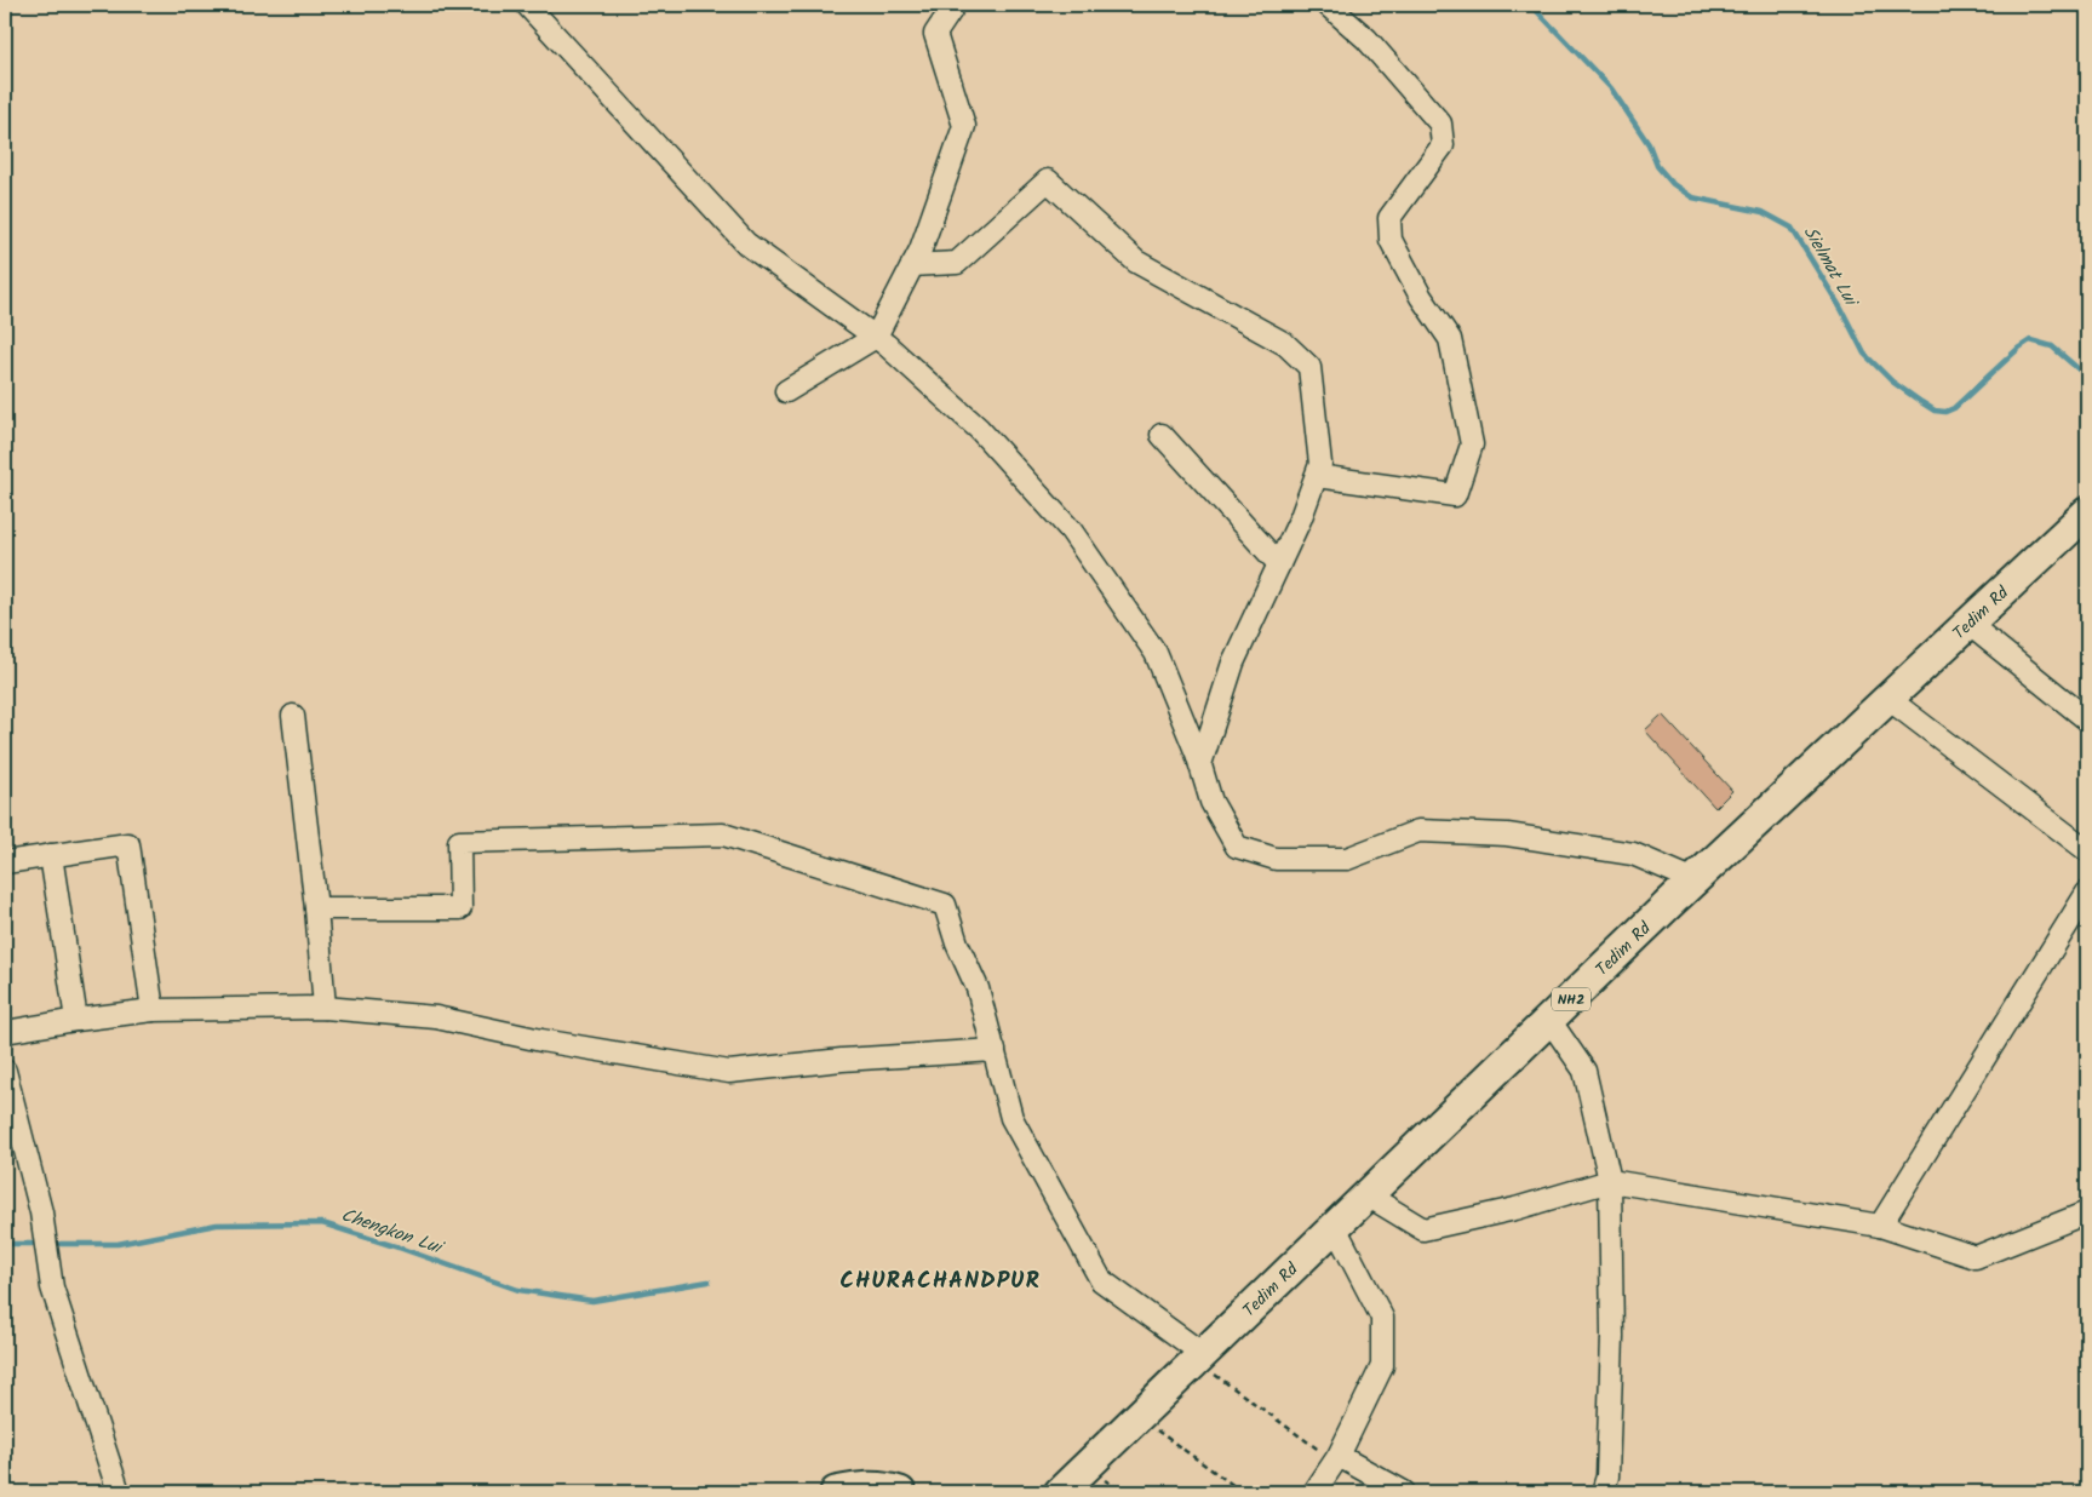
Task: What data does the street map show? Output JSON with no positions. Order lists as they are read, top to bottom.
{
  "streets": {
    "highway": ["Tedim Rd", "NH2"]
  },
  "districts": ["CHURACHANDPUR"],
  "water": ["Sielmat Lui", "Chengkon Lui"]
}
